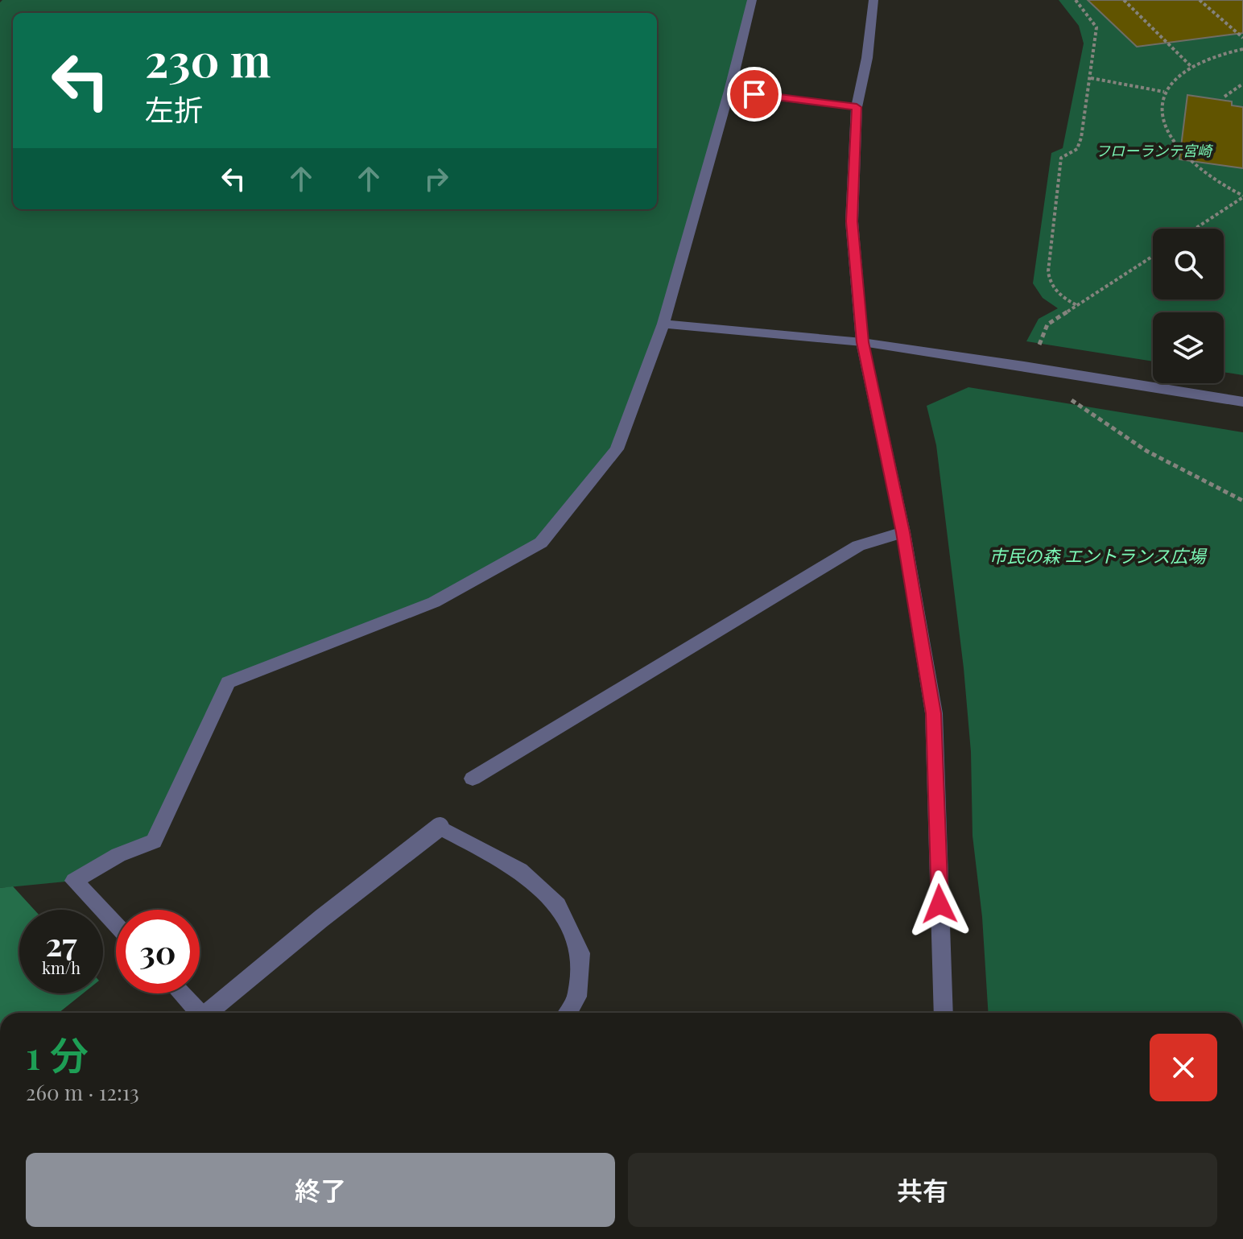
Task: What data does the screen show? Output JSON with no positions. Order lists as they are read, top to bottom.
{
  "parks": ["フローランテ宮崎", "市民の森 エントランス広場"],
  "page": {
    "turn": ["230 m", "左折"],
    "speed": "27 km/h",
    "limit": "30",
    "heading": ["1 分", "260 m · 12:13"],
    "buttons": ["終了", "共有"]
  }
}
